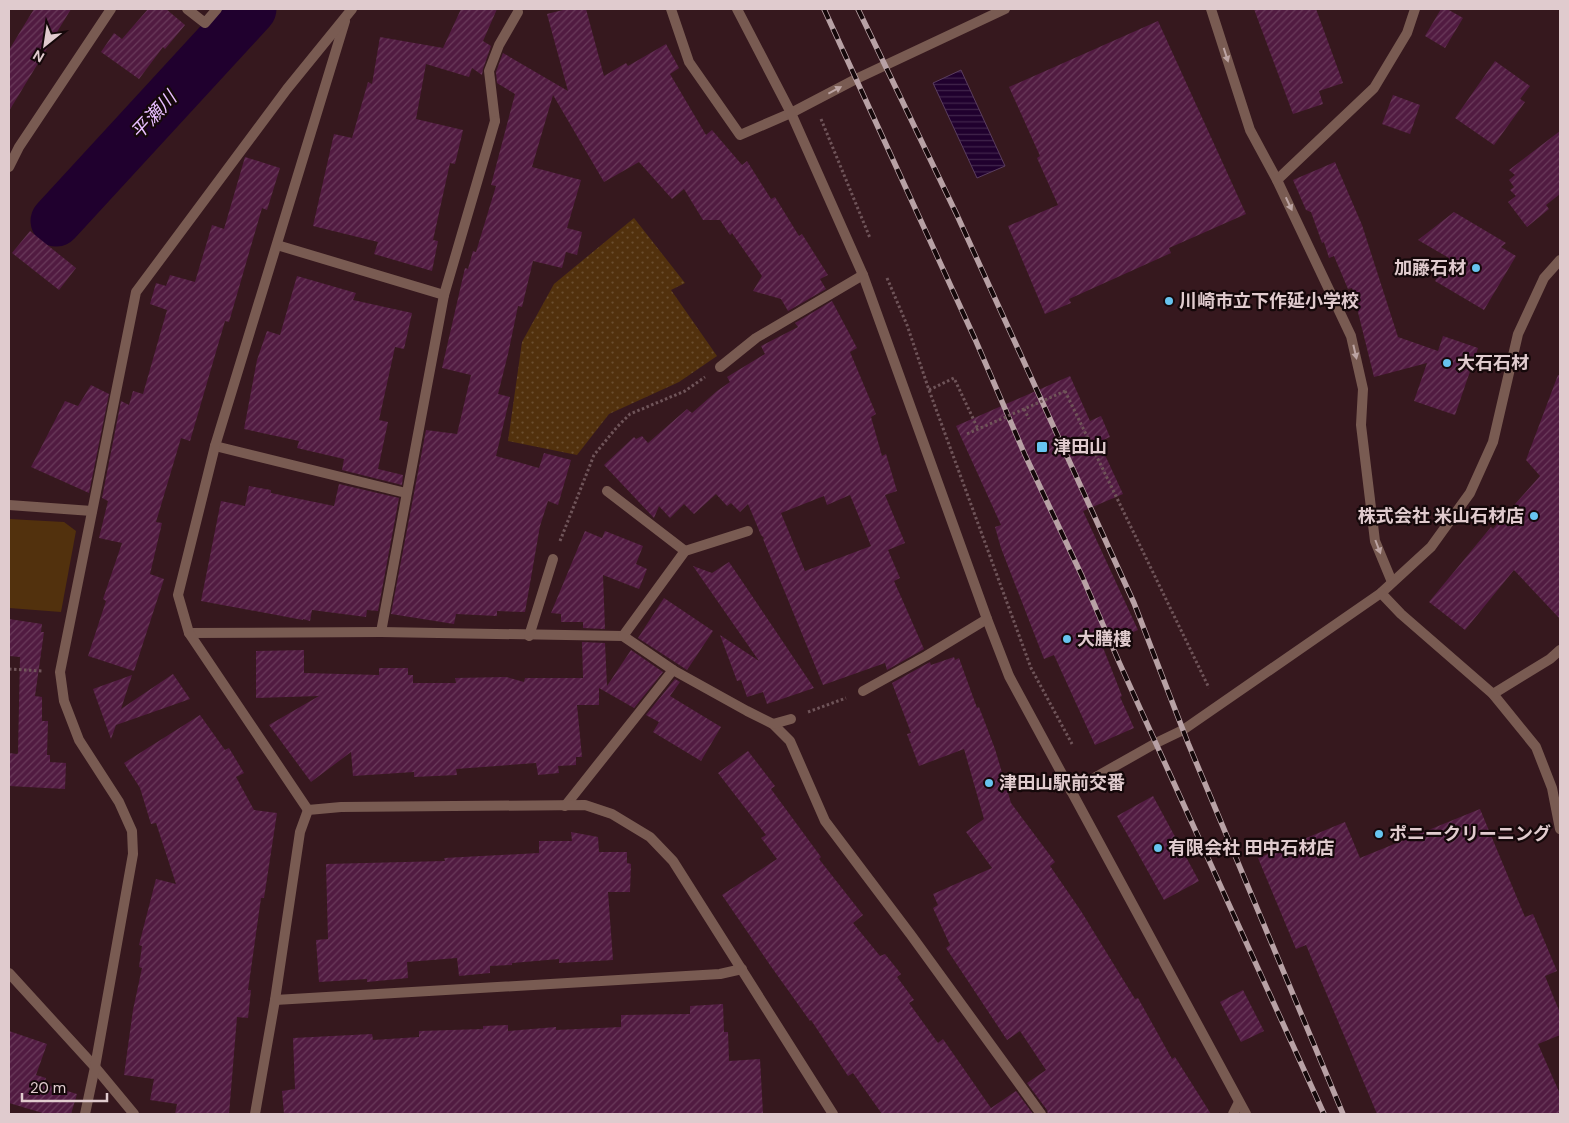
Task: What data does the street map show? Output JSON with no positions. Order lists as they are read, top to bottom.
{
  "water": ["平瀬川"],
  "places": {
    "other": [
      "加藤石材",
      "川崎市立下作延小学校",
      "大石石材",
      "株式会社 米山石材店",
      "大膳樓",
      "津田山駅前交番",
      "ポニークリーニング",
      "有限会社 田中石材店"
    ],
    "transit": ["津田山"]
  },
  "scale_bar": "20 m",
  "north": "bottom left"
}
